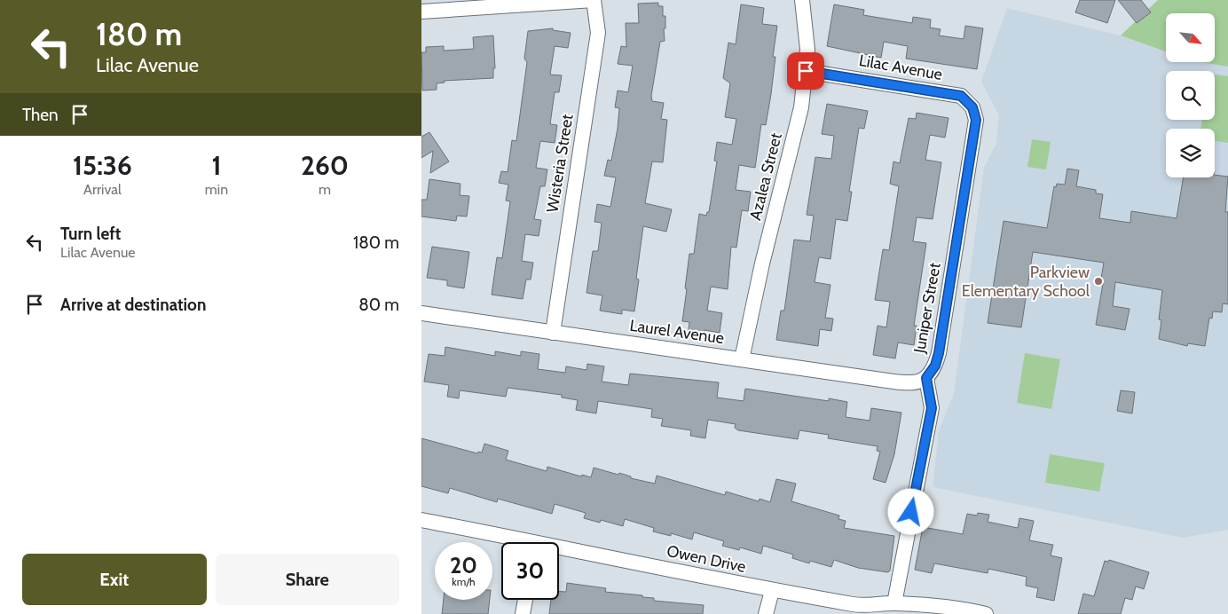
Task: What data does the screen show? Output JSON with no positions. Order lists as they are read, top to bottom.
{
  "streets": {
    "street": [
      "Lilac Avenue",
      "Wisteria Street",
      "Azalea Street",
      "Juniper Street",
      "Laurel Avenue",
      "Owen Drive"
    ]
  },
  "crossings": [
    ["Lilac Avenue", "Azalea Street"],
    ["Lilac Avenue", "Juniper Street"],
    ["Wisteria Street", "Laurel Avenue"],
    ["Azalea Street", "Laurel Avenue"],
    ["Juniper Street", "Laurel Avenue"]
  ],
  "places": ["Parkview Elementary School"],
  "north": "bottom right",
  "page": {
    "turn": ["180 m", "Lilac Avenue"],
    "then": "Then",
    "eta": [
      "15:36",
      "Arrival",
      "1",
      "min",
      "260",
      "m"
    ],
    "list": [
      {
        "name": "Turn left",
        "note": "Lilac Avenue",
        "value": "180 m"
      },
      {
        "name": "Arrive at destination",
        "value": "80 m"
      }
    ],
    "speed": "20 km/h",
    "limit": "30",
    "buttons": ["Exit", "Share"]
  }
}
